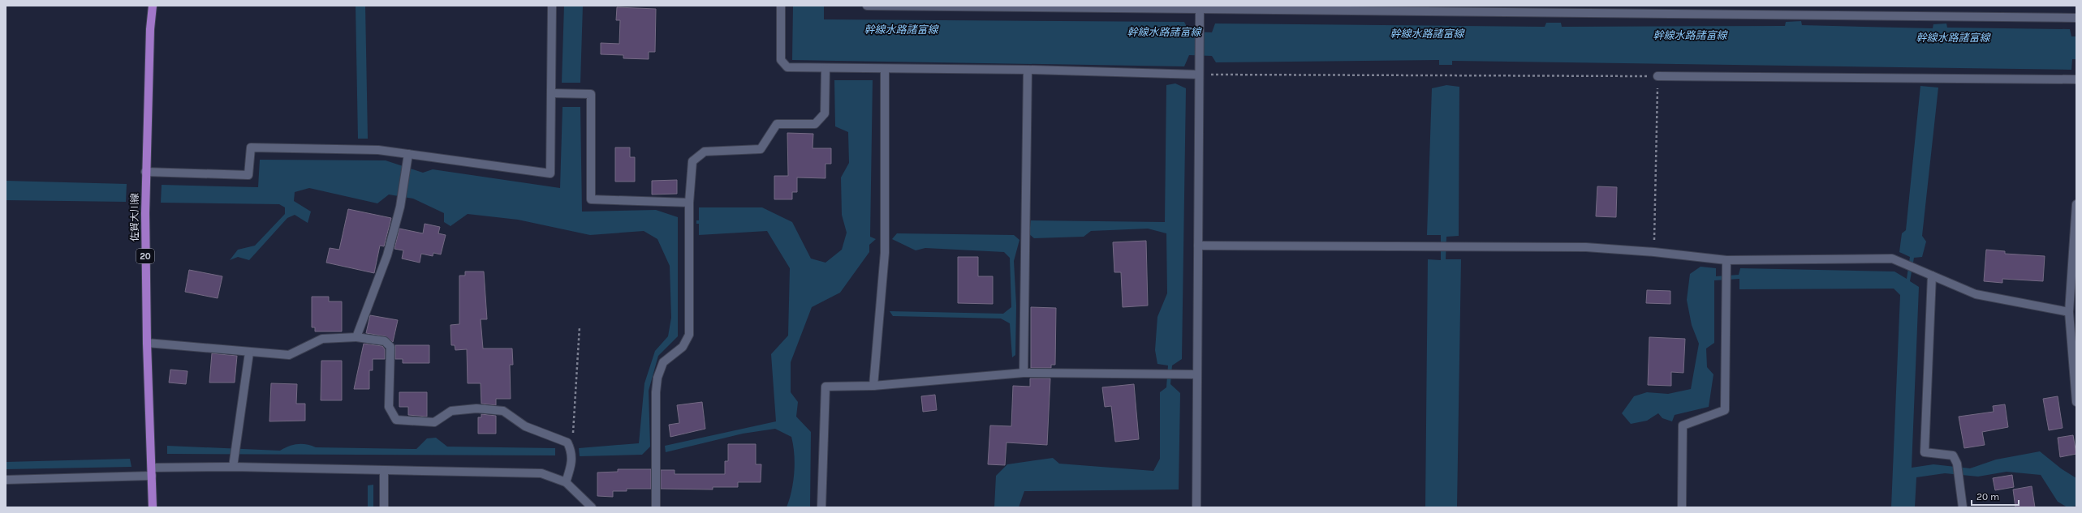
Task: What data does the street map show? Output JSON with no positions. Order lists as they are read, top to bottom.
{
  "streets": {
    "main road": ["佐賀大川線", "20"]
  },
  "water": ["幹線水路諸富線"],
  "scale_bar": "20 m"
}
